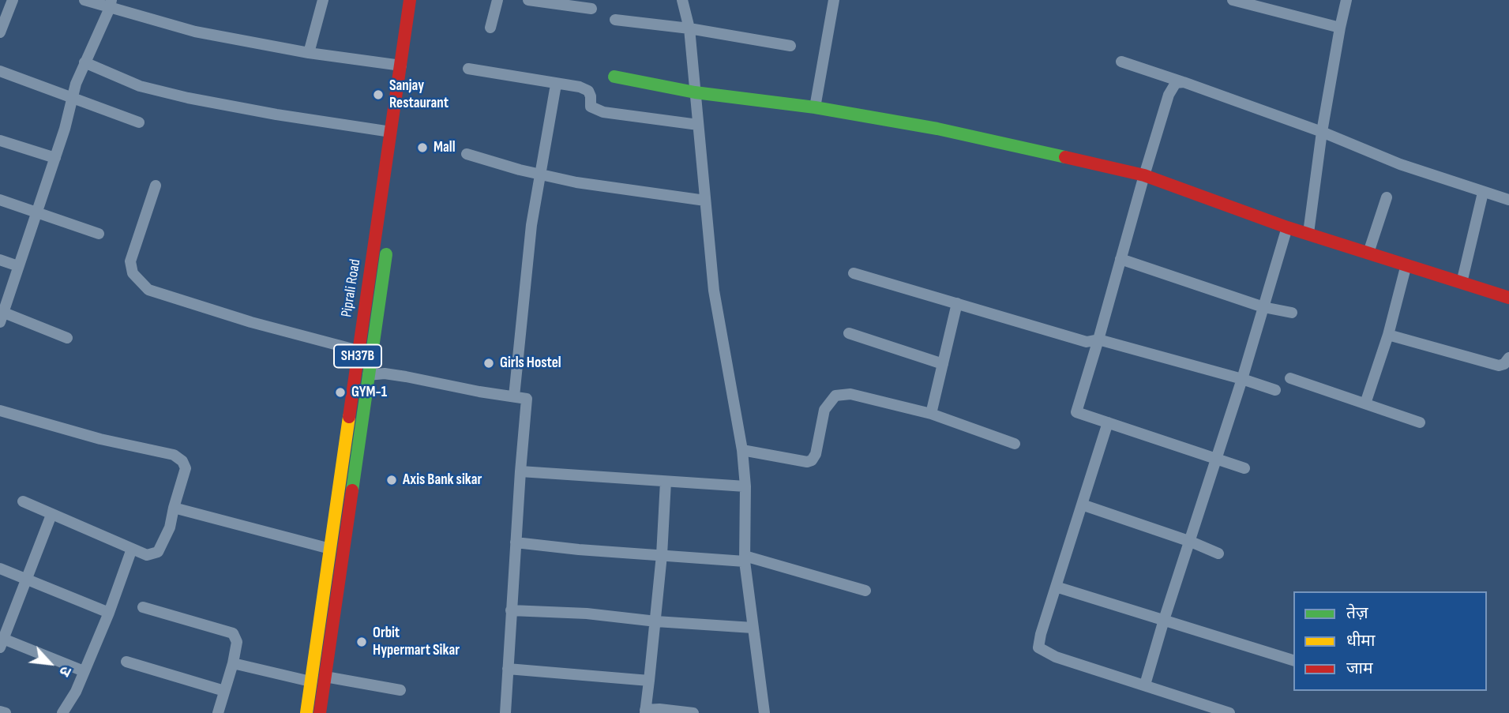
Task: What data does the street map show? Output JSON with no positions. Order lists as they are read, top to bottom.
{
  "streets": {
    "main road": ["Piprali Road", "SH37B"]
  },
  "places": [
    "Sanjay Restaurant",
    "Mall",
    "Girls Hostel",
    "GYM-1",
    "Axis Bank sikar",
    "Orbit Hypermart Sikar"
  ],
  "legend": ["तेज़", "धीमा", "जाम"],
  "north": "bottom right"
}
